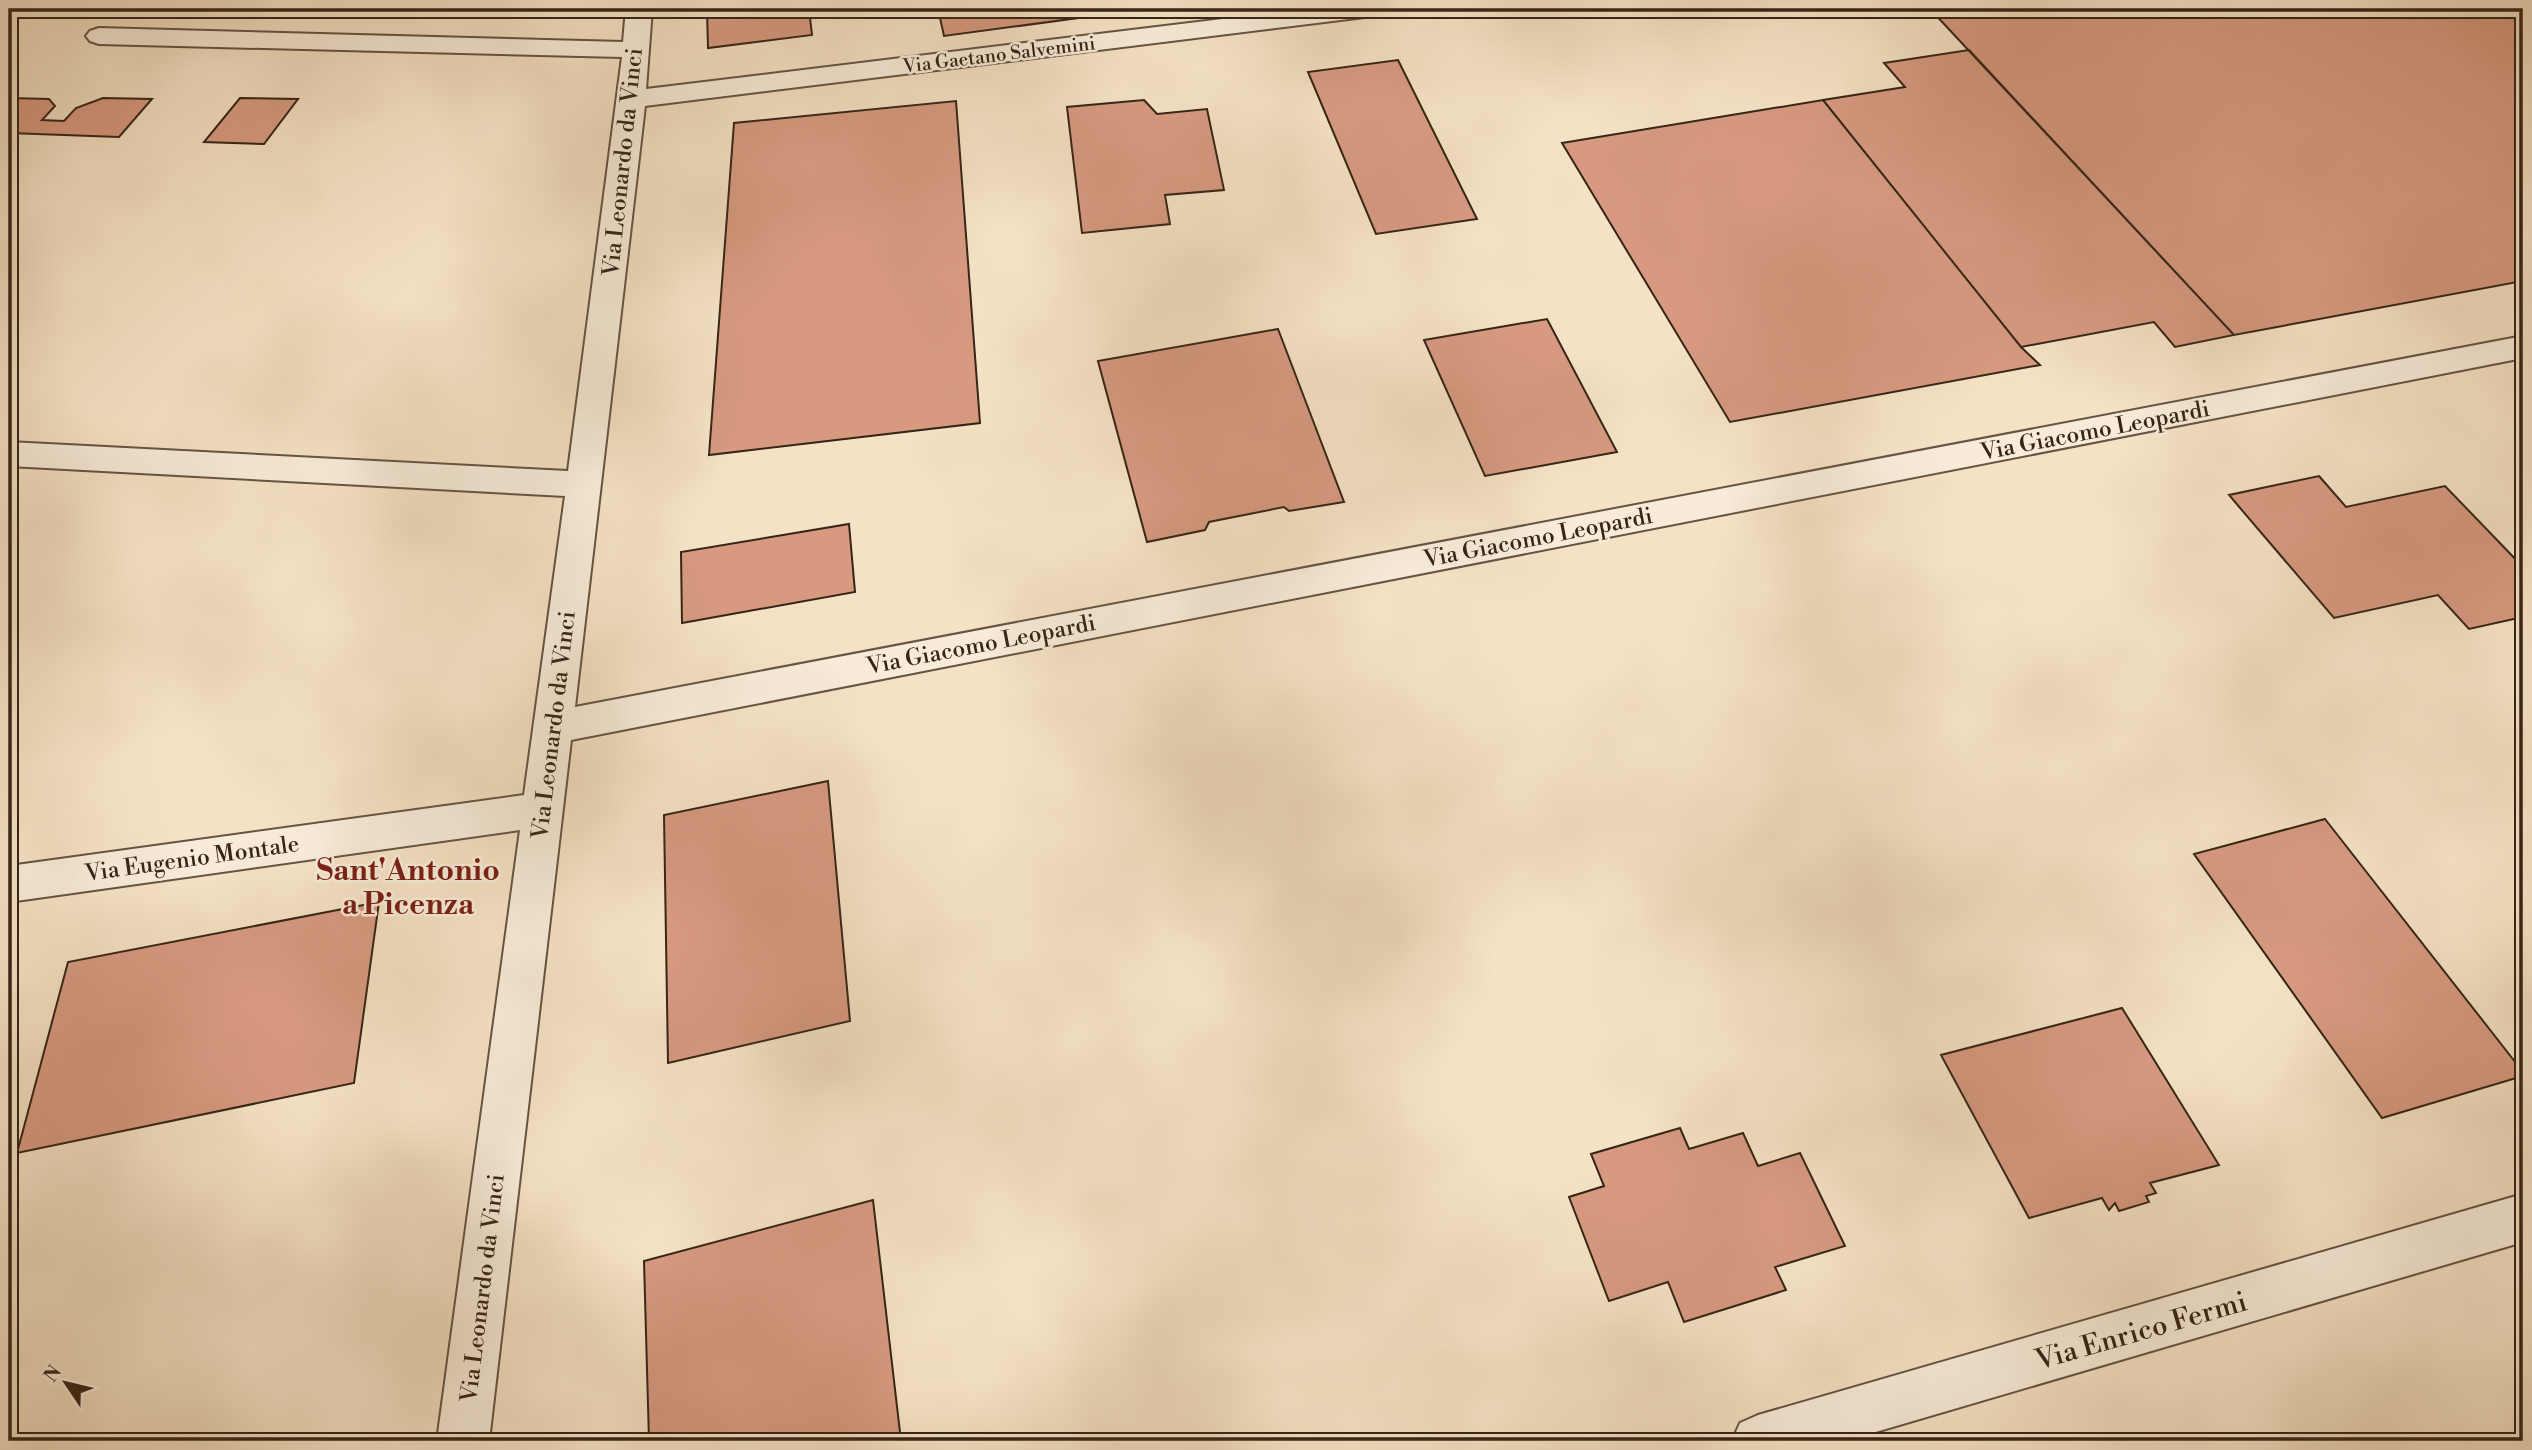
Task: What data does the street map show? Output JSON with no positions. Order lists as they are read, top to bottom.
{
  "streets": {
    "street": [
      "Via Gaetano Salvemini",
      "Via Leonardo da Vinci",
      "Via Giacomo Leopardi",
      "Via Eugenio Montale",
      "Via Enrico Fermi"
    ]
  },
  "crossings": [
    ["Via Gaetano Salvemini", "Via Leonardo da Vinci"],
    ["Via Leonardo da Vinci", "Via Giacomo Leopardi"],
    ["Via Leonardo da Vinci", "Via Eugenio Montale"]
  ],
  "districts": ["Sant'Antonio a Picenza"],
  "north": "top left"
}
